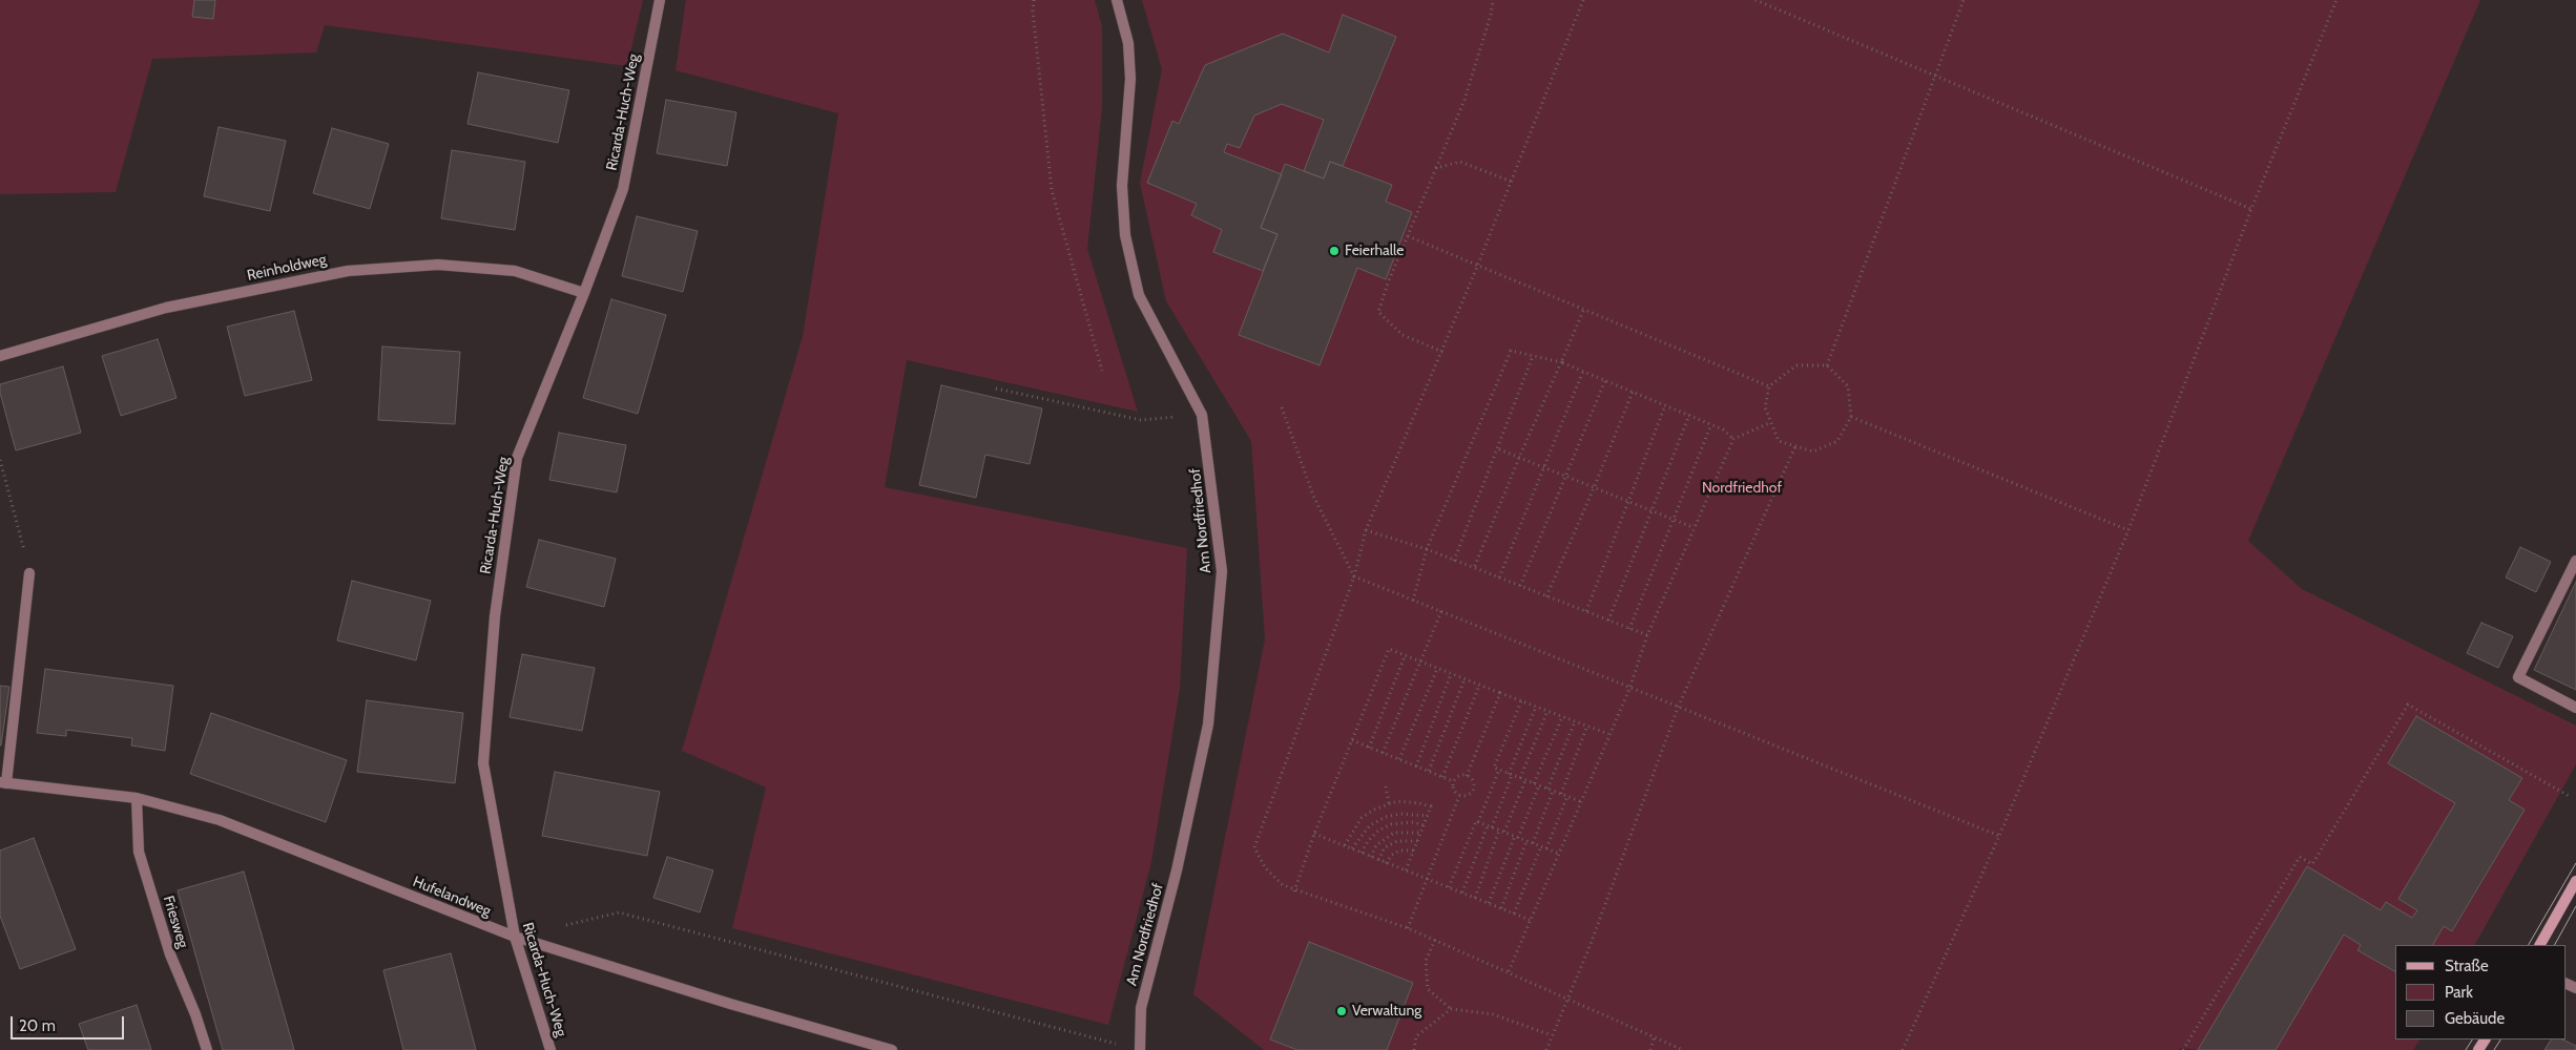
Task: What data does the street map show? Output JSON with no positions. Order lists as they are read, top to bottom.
{
  "streets": {
    "street": [
      "Ricarda-Huch-Weg",
      "Reinholdweg",
      "Am Nordfriedhof",
      "Hufelandweg",
      "Friesweg"
    ]
  },
  "crossings": [
    ["Ricarda-Huch-Weg", "Reinholdweg"],
    ["Ricarda-Huch-Weg", "Hufelandweg"],
    ["Hufelandweg", "Friesweg"]
  ],
  "parks": ["Nordfriedhof"],
  "places": ["Feierhalle", "Verwaltung"],
  "legend": ["Straße", "Park", "Gebäude"],
  "scale_bar": "20 m"
}
